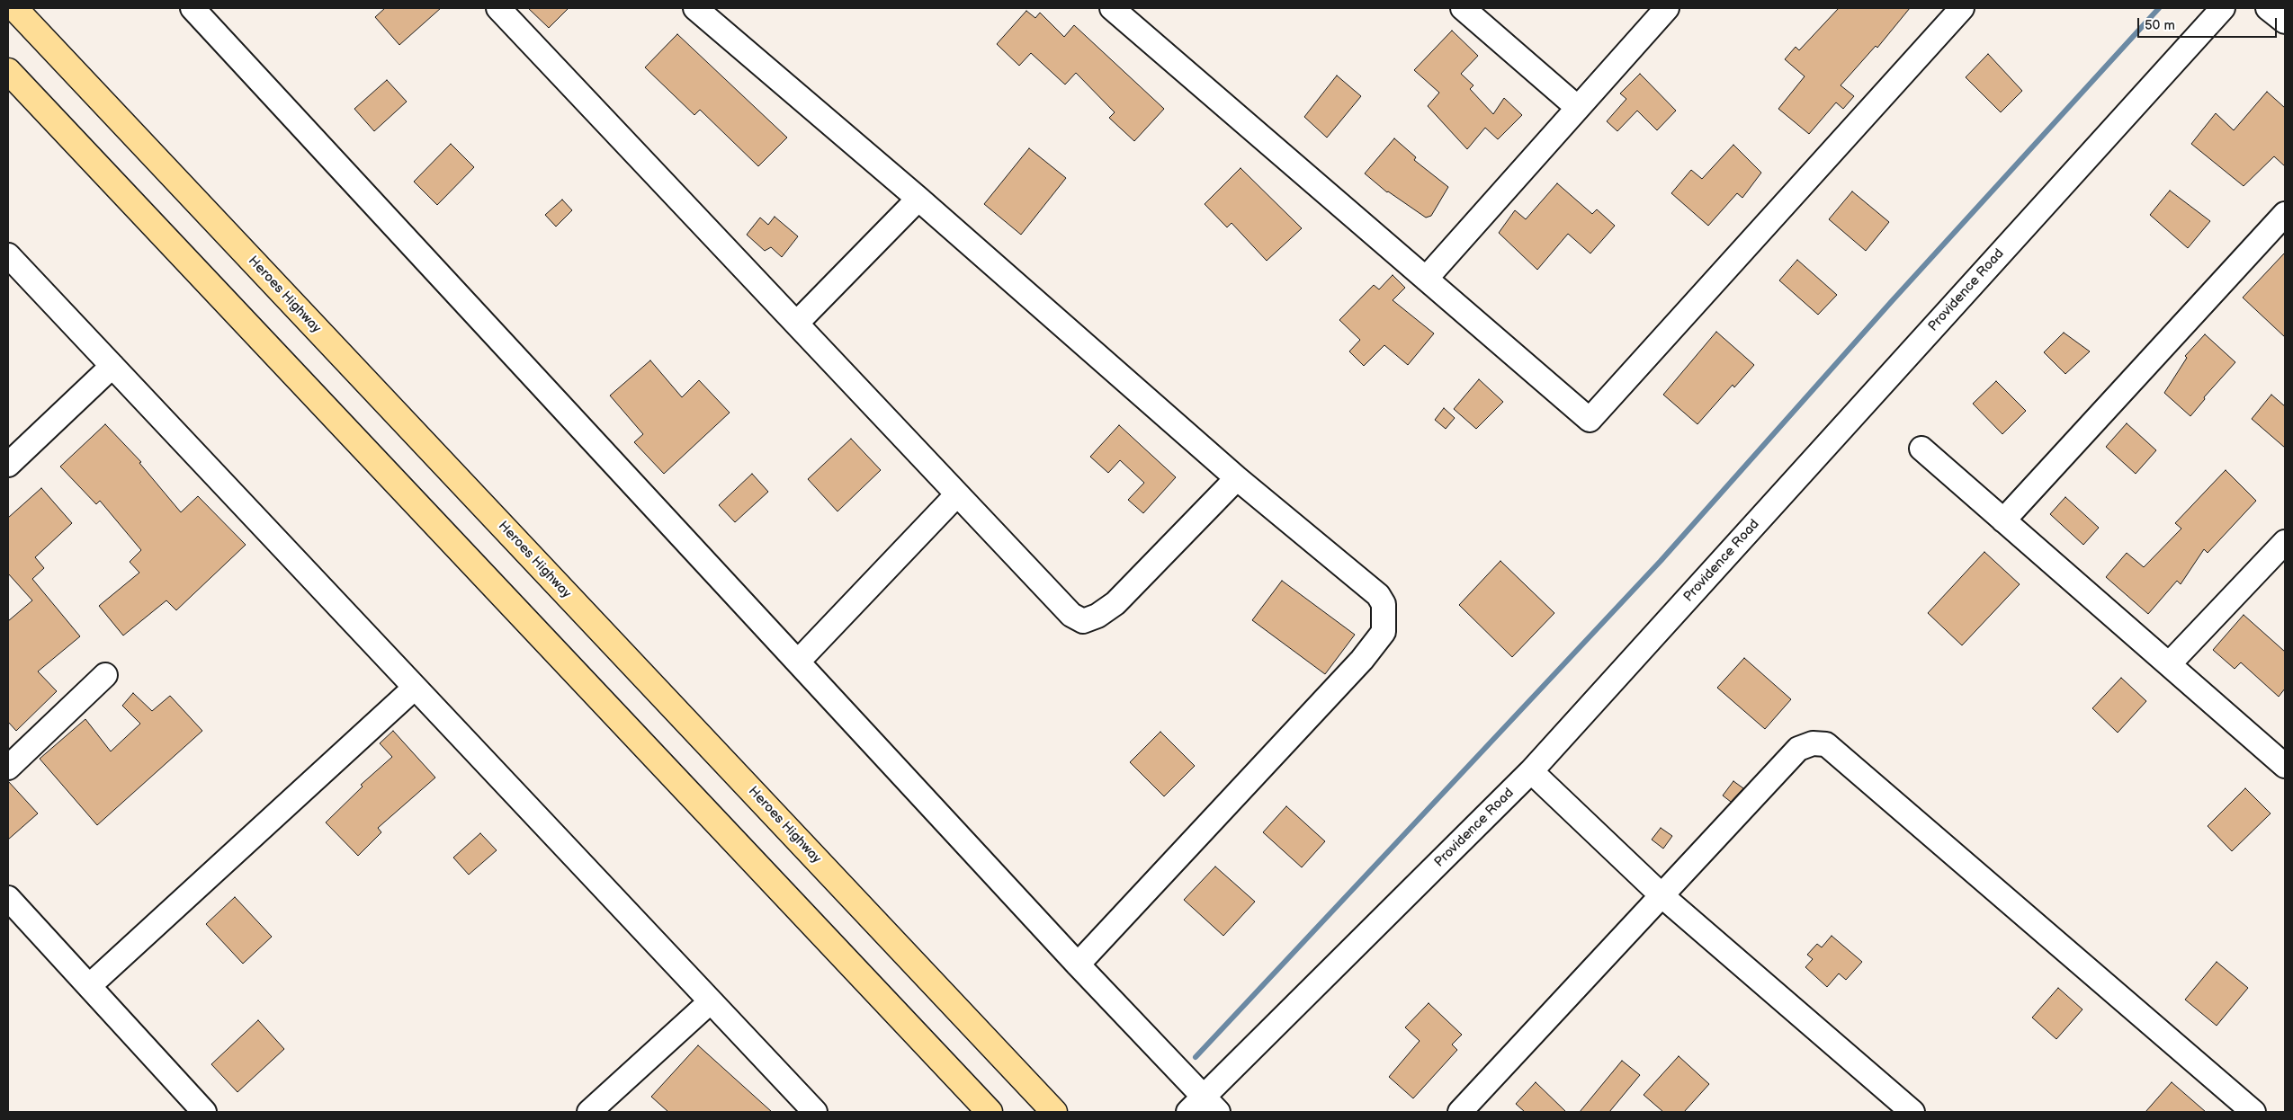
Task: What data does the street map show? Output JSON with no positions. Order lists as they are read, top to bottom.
{
  "streets": {
    "main road": ["Heroes Highway"],
    "street": ["Providence Road"]
  },
  "scale_bar": "50 m"
}
